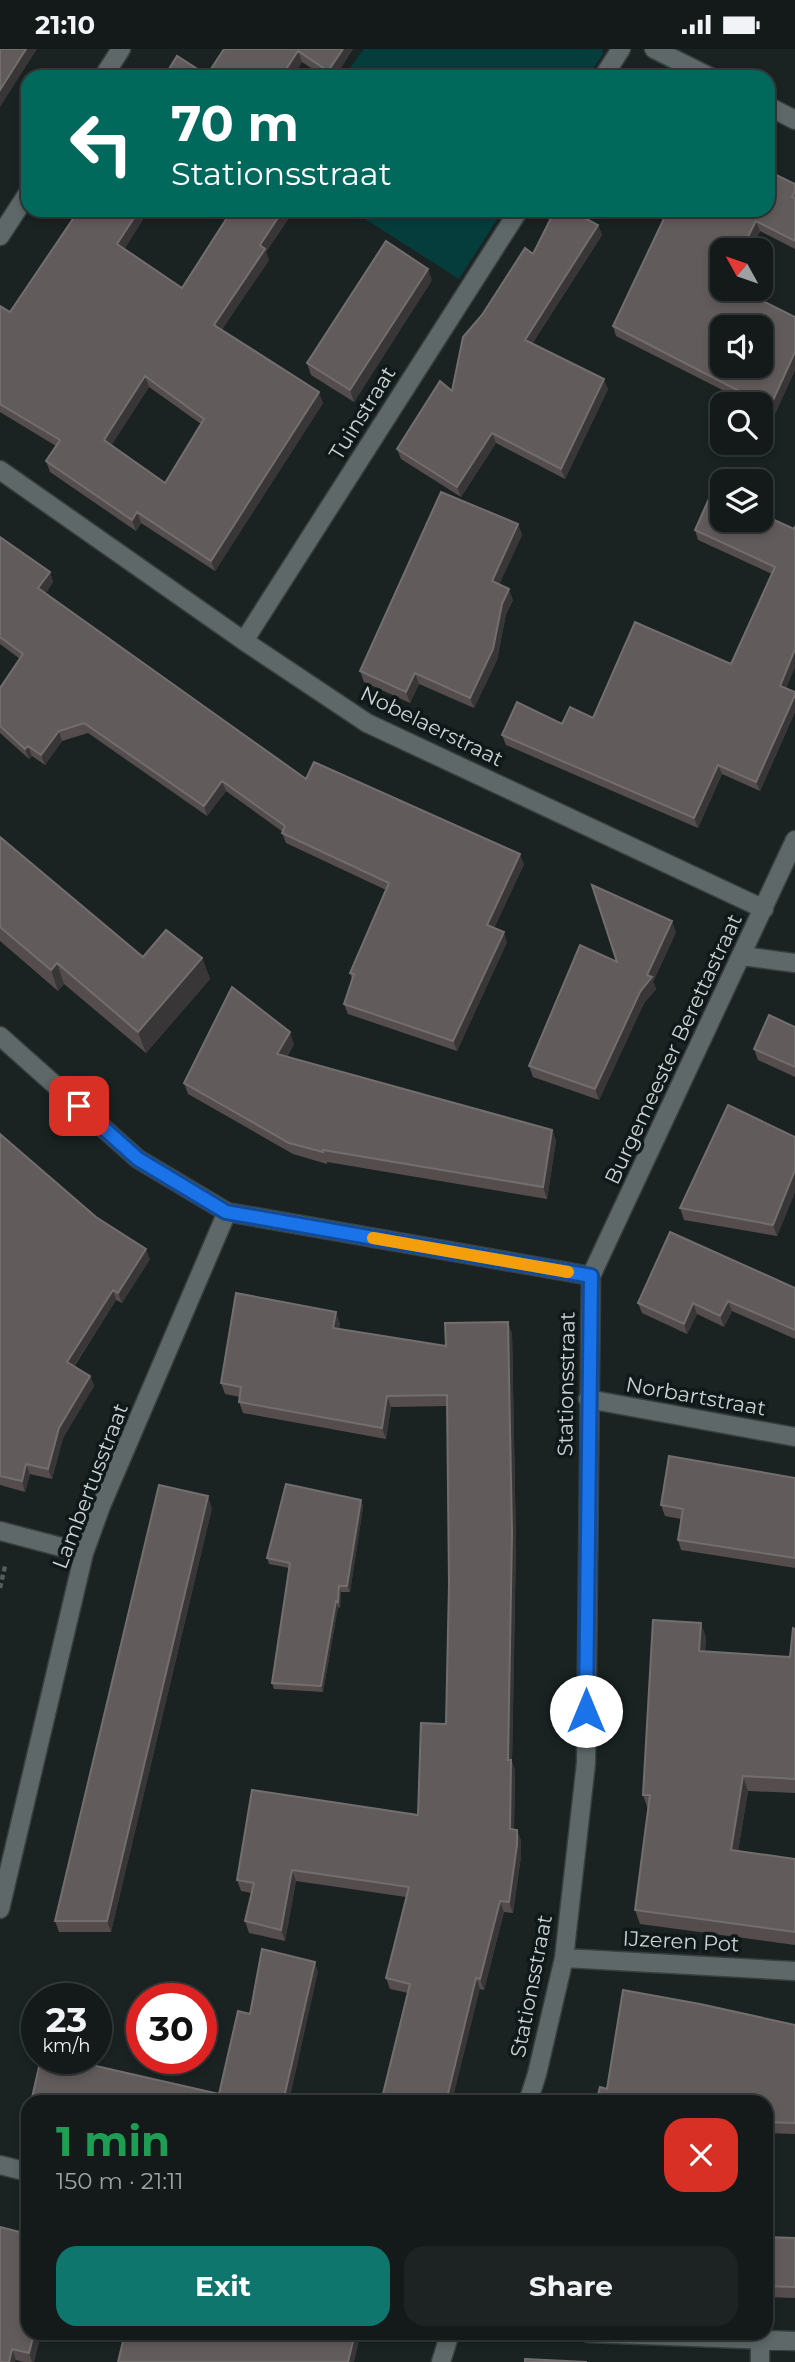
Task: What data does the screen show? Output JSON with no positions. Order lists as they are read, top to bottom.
{
  "streets": {
    "street": [
      "Tuinstraat",
      "Nobelaerstraat",
      "Burgemeester Berettastraat",
      "Stationsstraat",
      "Norbartstraat",
      "Lambertusstraat",
      "IJzeren Pot"
    ]
  },
  "crossings": [
    ["Tuinstraat", "Nobelaerstraat"],
    ["Nobelaerstraat", "Burgemeester Berettastraat"],
    ["Burgemeester Berettastraat", "Stationsstraat"],
    ["Stationsstraat", "Norbartstraat"],
    ["Stationsstraat", "IJzeren Pot"]
  ],
  "north": "top left",
  "page": {
    "status": "21:10",
    "turn": ["70 m", "Stationsstraat"],
    "speed": "23 km/h",
    "limit": "30",
    "heading": ["1 min", "150 m · 21:11"],
    "buttons": ["Exit", "Share"]
  }
}
